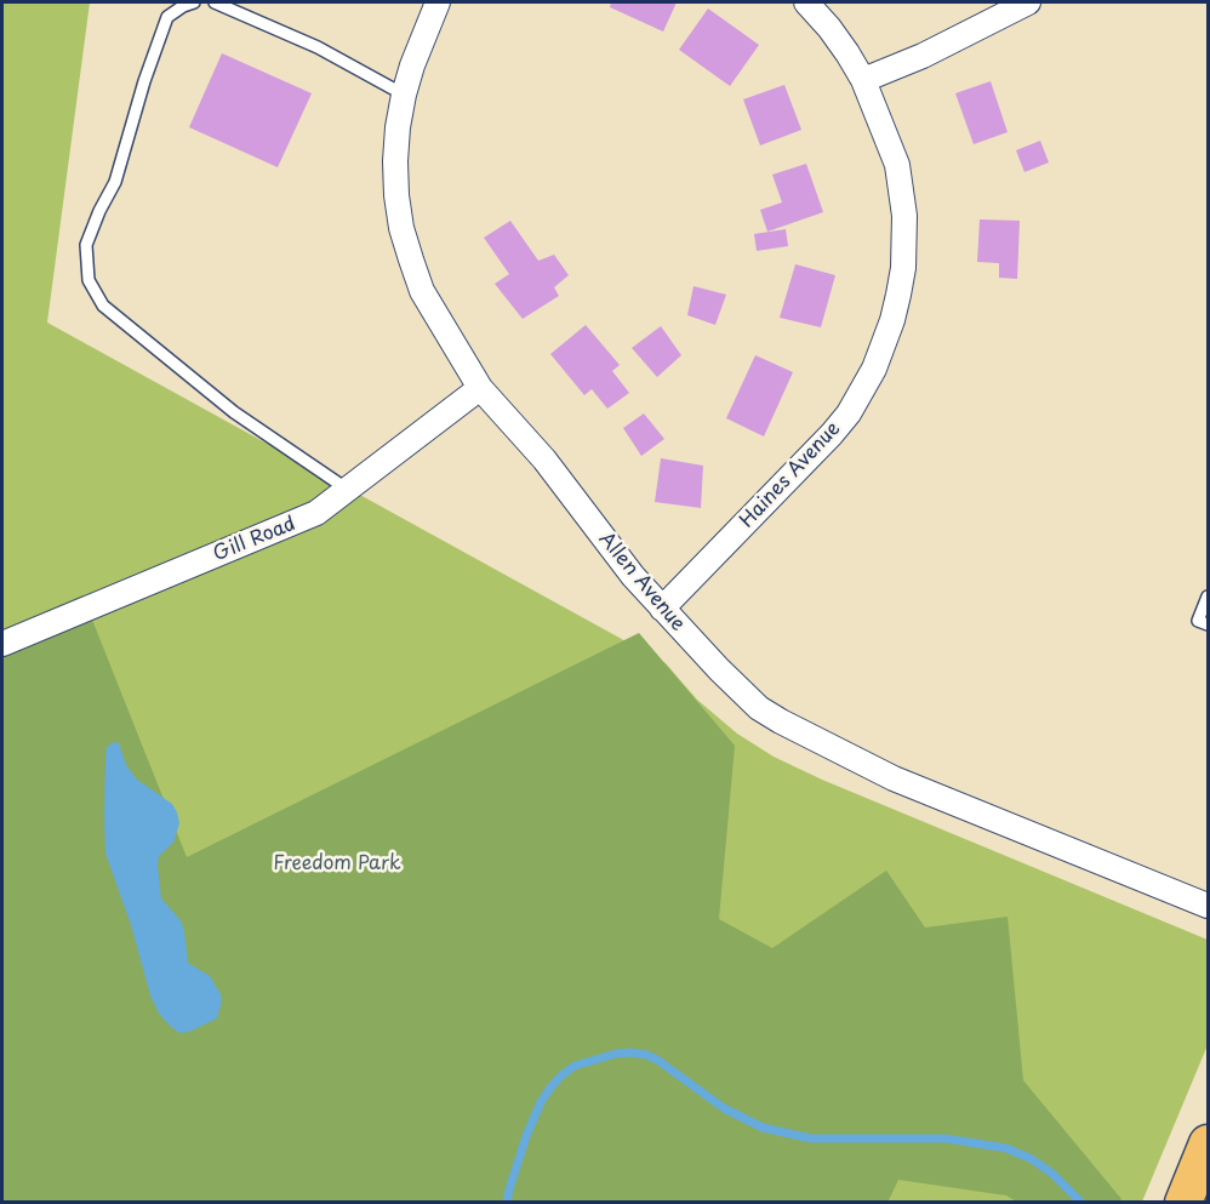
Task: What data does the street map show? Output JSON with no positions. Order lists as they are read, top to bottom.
{
  "streets": {
    "street": ["Haines Avenue", "Gill Road", "Allen Avenue"]
  },
  "crossings": [
    ["Haines Avenue", "Allen Avenue"],
    ["Gill Road", "Allen Avenue"]
  ],
  "parks": ["Freedom Park"]
}
